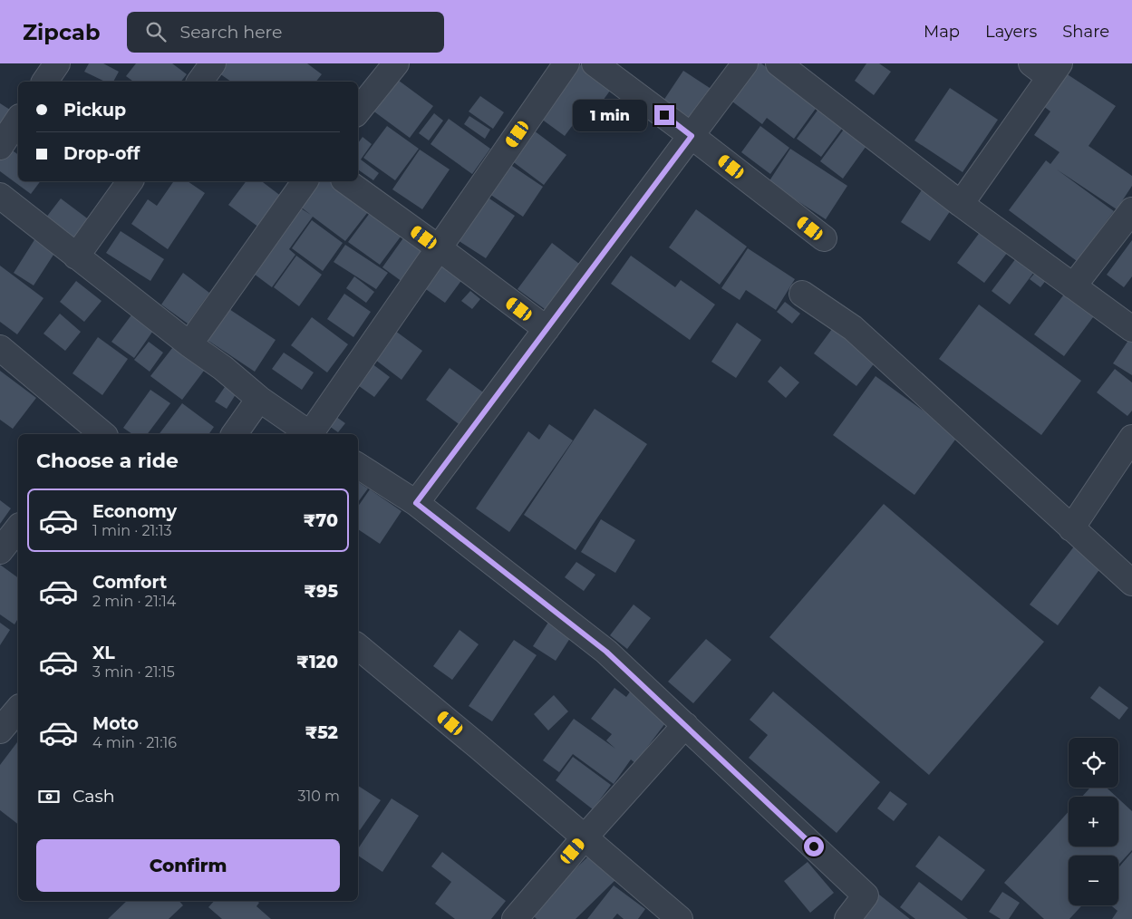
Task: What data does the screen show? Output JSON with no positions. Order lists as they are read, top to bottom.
{
  "page": {
    "header": "Zipcab",
    "search": "Search here",
    "nav": ["Map", "Layers", "Share"],
    "banner": ["Pickup", "Drop-off"],
    "bubble": "1 min",
    "heading": "Choose a ride",
    "list": [
      {
        "name": "Economy",
        "note": "1 min · 21:13",
        "value": "₹70"
      },
      {
        "name": "Comfort",
        "note": "2 min · 21:14",
        "value": "₹95"
      },
      {
        "name": "XL",
        "note": "3 min · 21:15",
        "value": "₹120"
      },
      {
        "name": "Moto",
        "note": "4 min · 21:16",
        "value": "₹52"
      }
    ],
    "map_buttons": ["+", "−"],
    "pay": ["Cash", "310 m"],
    "buttons": "Confirm"
  }
}
